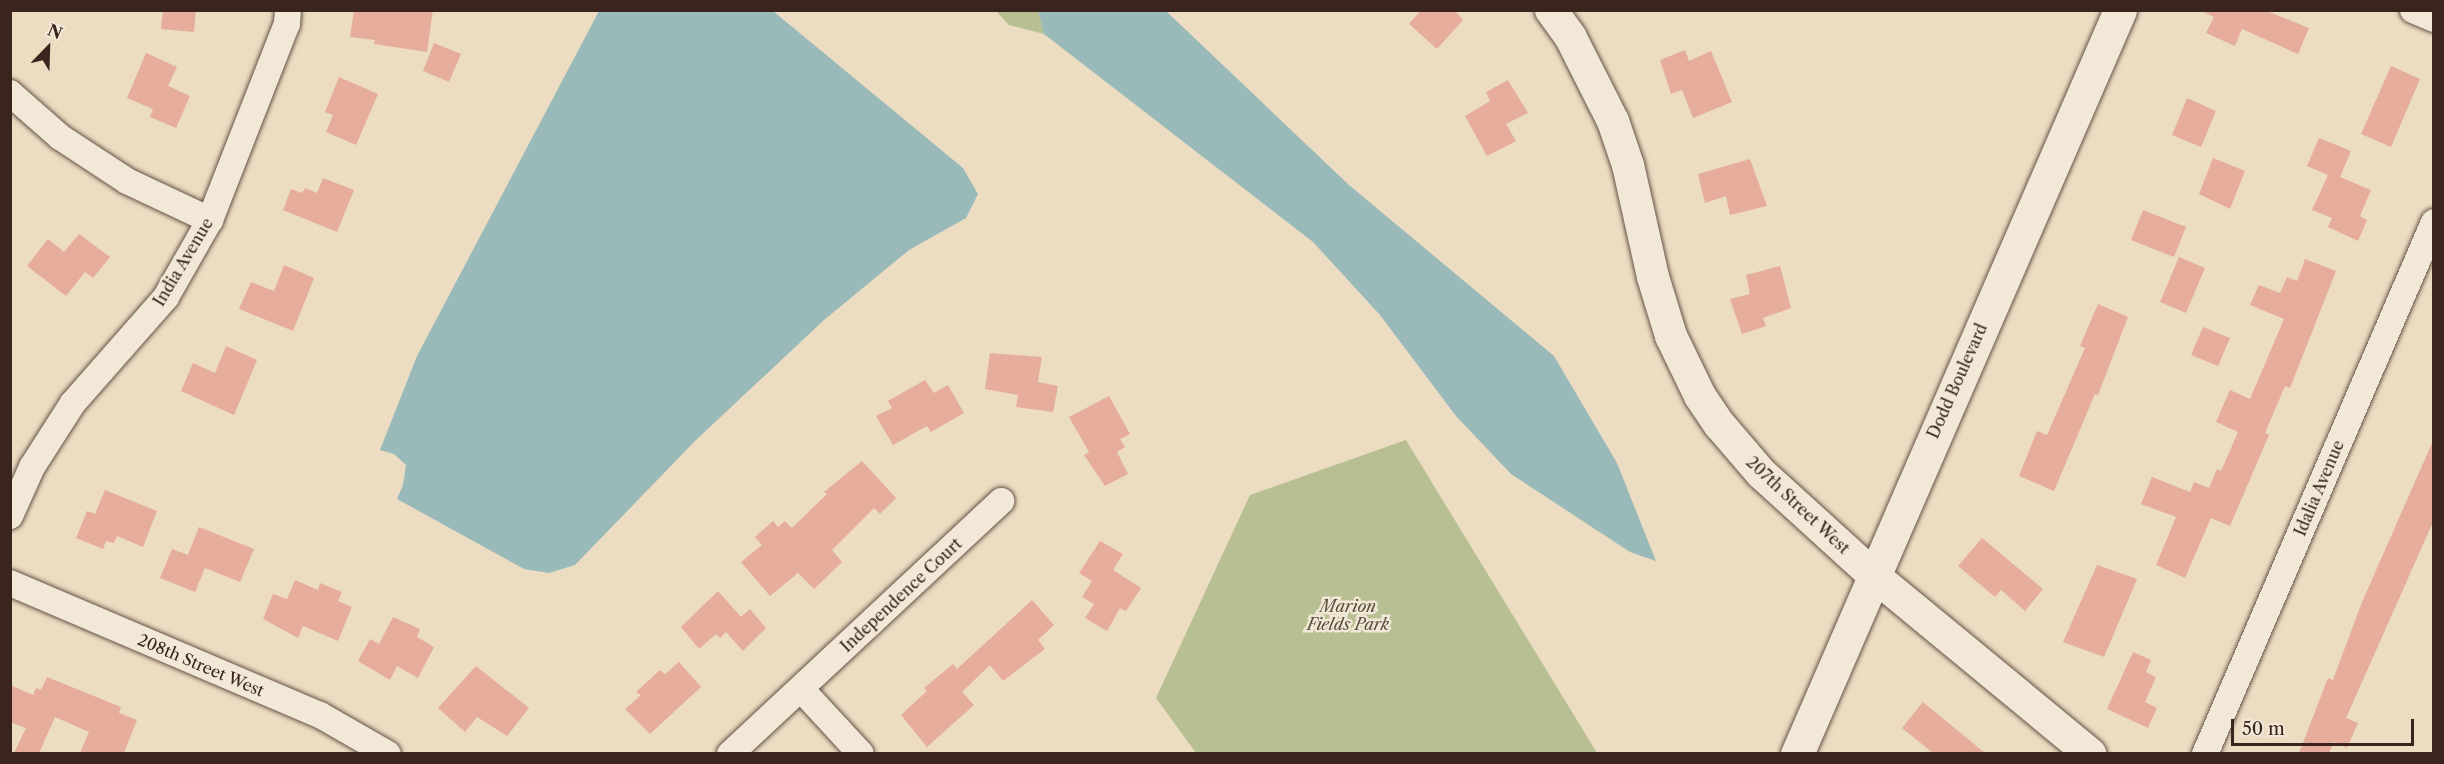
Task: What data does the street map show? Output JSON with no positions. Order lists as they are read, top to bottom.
{
  "streets": {
    "main road": ["Dodd Boulevard"],
    "street": [
      "India Avenue",
      "Idalia Avenue",
      "207th Street West",
      "Independence Court",
      "208th Street West"
    ]
  },
  "crossings": [
    ["Dodd Boulevard", "207th Street West"]
  ],
  "parks": ["Marion Fields Park"],
  "scale_bar": "50 m",
  "north": "top right"
}
